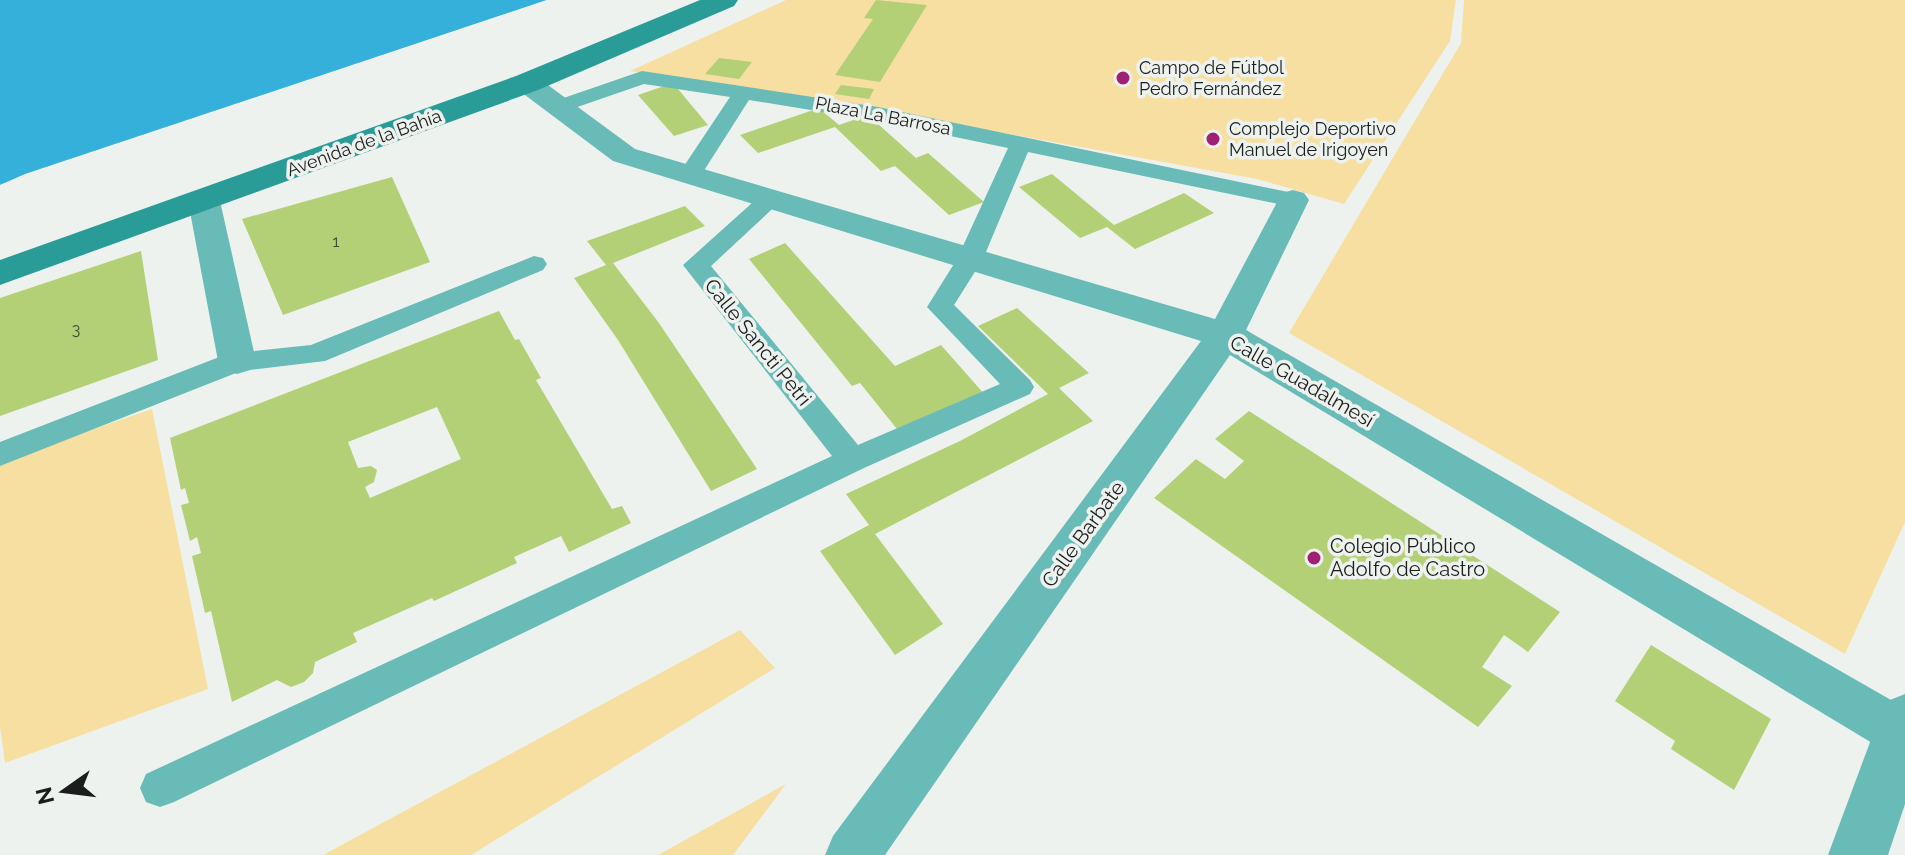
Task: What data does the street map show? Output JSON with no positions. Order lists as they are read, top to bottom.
{
  "streets": {
    "main road": ["Avenida de la Bahía"],
    "street": [
      "Plaza La Barrosa",
      "Calle Sancti Petri",
      "Calle Guadalmesí",
      "Calle Barbate"
    ]
  },
  "crossings": [
    ["Plaza La Barrosa", "Calle Guadalmesí"],
    ["Plaza La Barrosa", "Calle Barbate"],
    ["Avenida de la Bahía", "Calle Guadalmesí"],
    ["Calle Sancti Petri", "Calle Guadalmesí"],
    ["Calle Guadalmesí", "Calle Barbate"]
  ],
  "places": ["Campo de Fútbol Pedro Fernández", "Complejo Deportivo Manuel de Irigoyen", "Colegio Público Adolfo de Castro"],
  "house_numbers": ["1", "3"],
  "north": "left"
}
